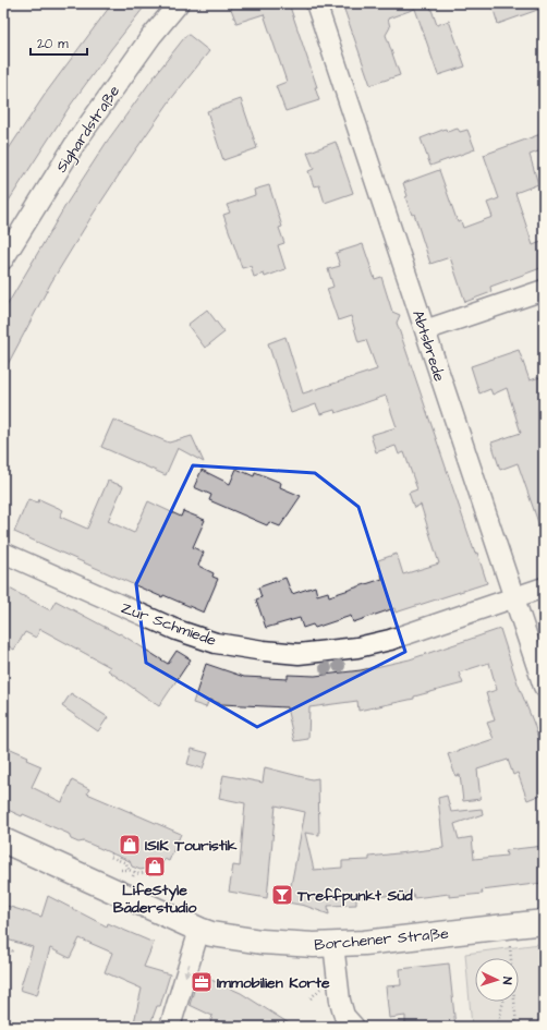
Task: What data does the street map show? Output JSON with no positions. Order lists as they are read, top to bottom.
{
  "streets": {
    "main road": ["Borchener Straße"],
    "street": ["Sighardstraße", "Abtsbrede", "Zur Schmiede"]
  },
  "crossings": [
    ["Abtsbrede", "Zur Schmiede"]
  ],
  "places": {
    "shop": ["ISIK Touristik", "LifeStyle Bäderstudio"],
    "bar": ["Treffpunkt Süd"],
    "office": ["Immobilien Korte"]
  },
  "scale_bar": "20 m",
  "north": "right"
}
